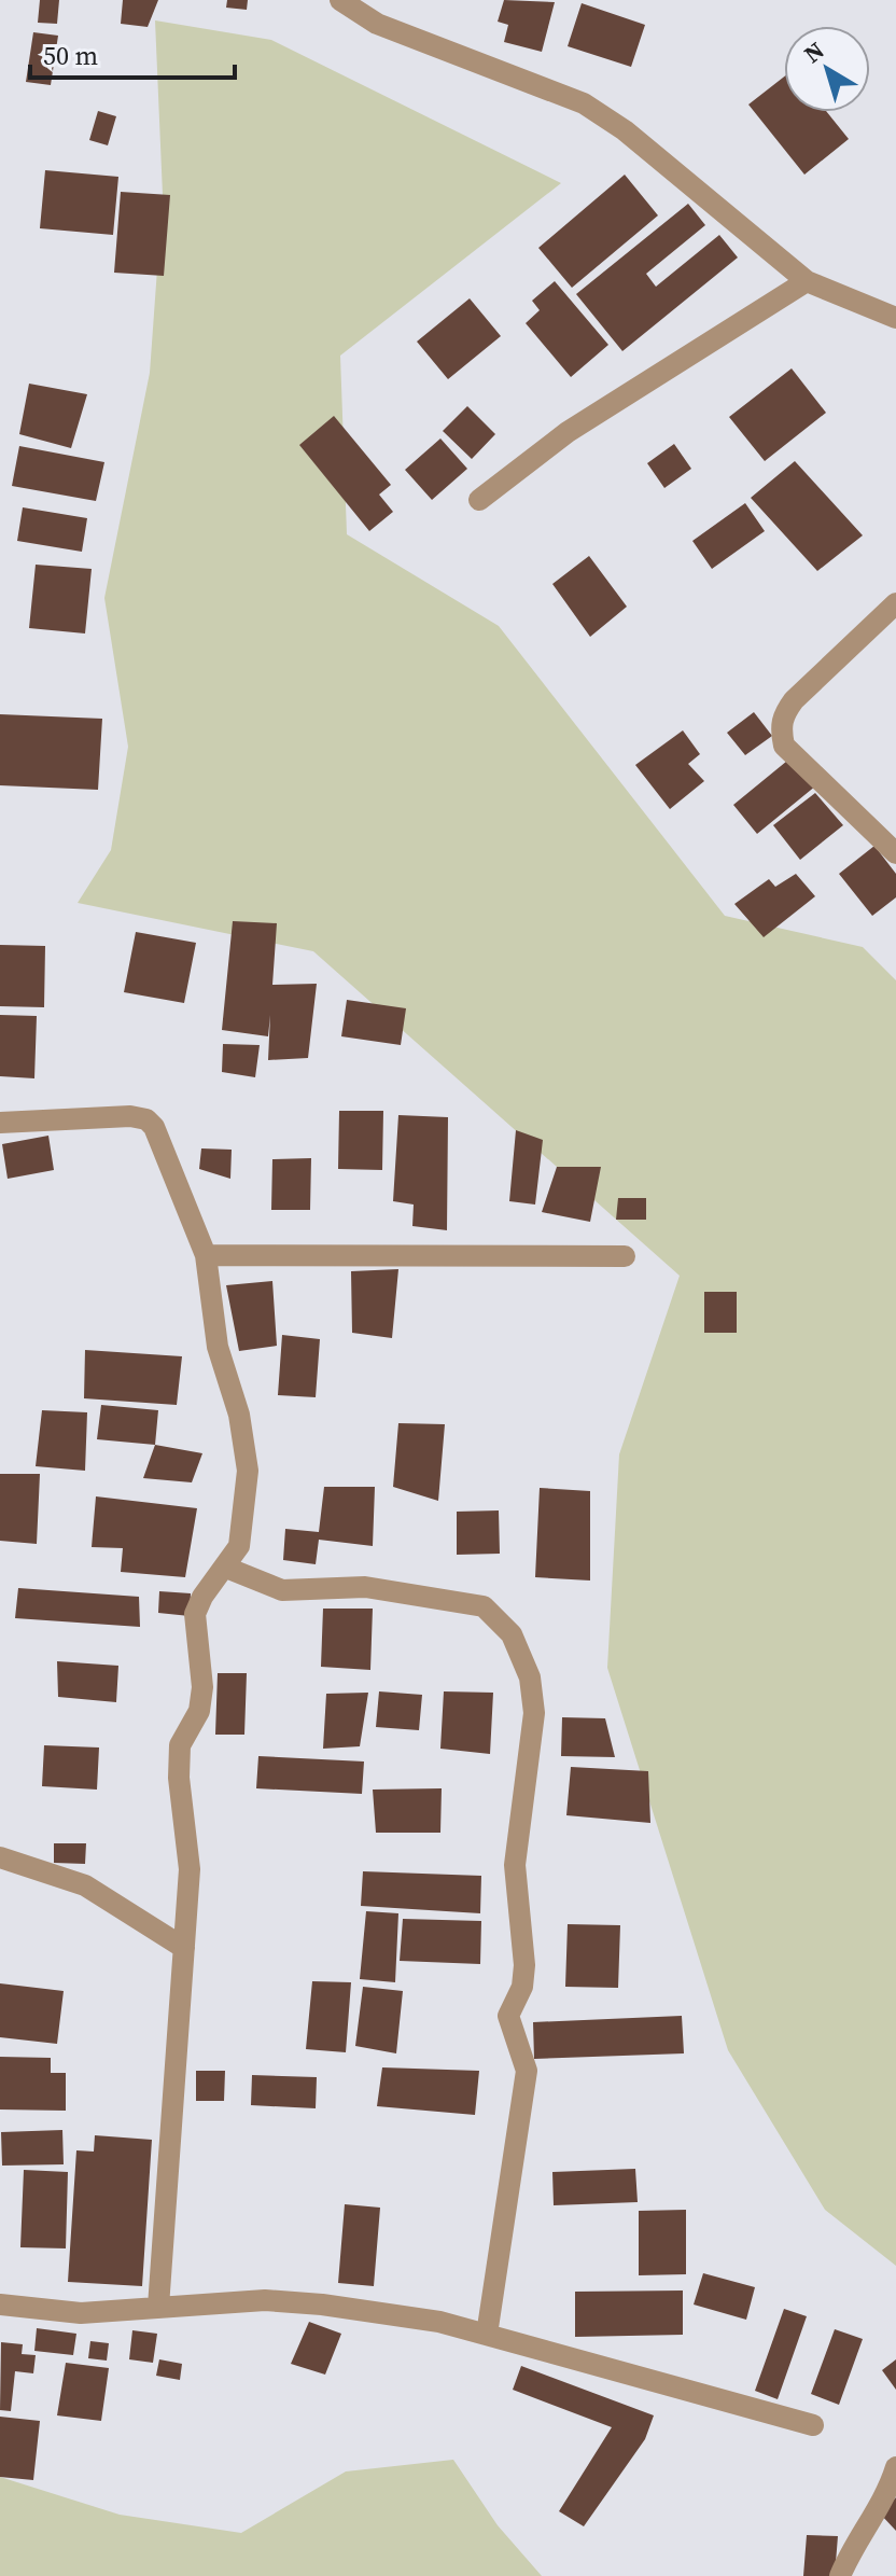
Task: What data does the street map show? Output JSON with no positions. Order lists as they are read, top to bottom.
{
  "scale_bar": "50 m",
  "north": "top left"
}
